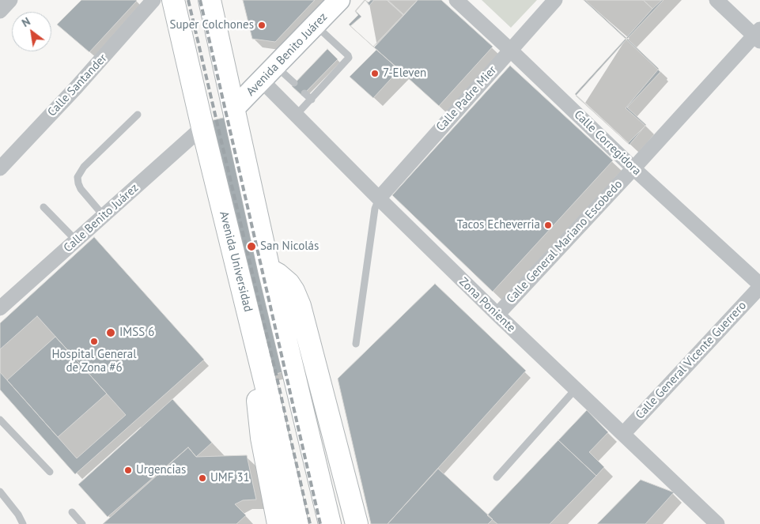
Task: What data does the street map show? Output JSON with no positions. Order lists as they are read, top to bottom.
{
  "streets": {
    "highway": ["Avenida Universidad"],
    "street": [
      "Avenida Benito Juárez",
      "Calle Santander",
      "Calle Padre Mier",
      "Calle Corregidora",
      "Calle Benito Juárez",
      "Calle General Mariano Escobedo",
      "Zona Poniente",
      "Calle General Vicente Guerrero"
    ]
  },
  "crossings": [
    ["Avenida Benito Juárez", "Zona Poniente"],
    ["Calle Santander", "Avenida Universidad"],
    ["Calle Padre Mier", "Calle Corregidora"],
    ["Calle Padre Mier", "Zona Poniente"],
    ["Calle Corregidora", "Calle General Mariano Escobedo"],
    ["Calle Corregidora", "Calle General Vicente Guerrero"],
    ["Calle Benito Juárez", "Avenida Universidad"],
    ["Calle General Mariano Escobedo", "Zona Poniente"],
    ["Zona Poniente", "Calle General Vicente Guerrero"]
  ],
  "places": [
    "Super Colchones",
    "7-Eleven",
    "Tacos Echeverria",
    "San Nicolás",
    "IMSS 6",
    "Hospital General de Zona #6",
    "Urgencias",
    "UMF 31"
  ],
  "north": "top left"
}
